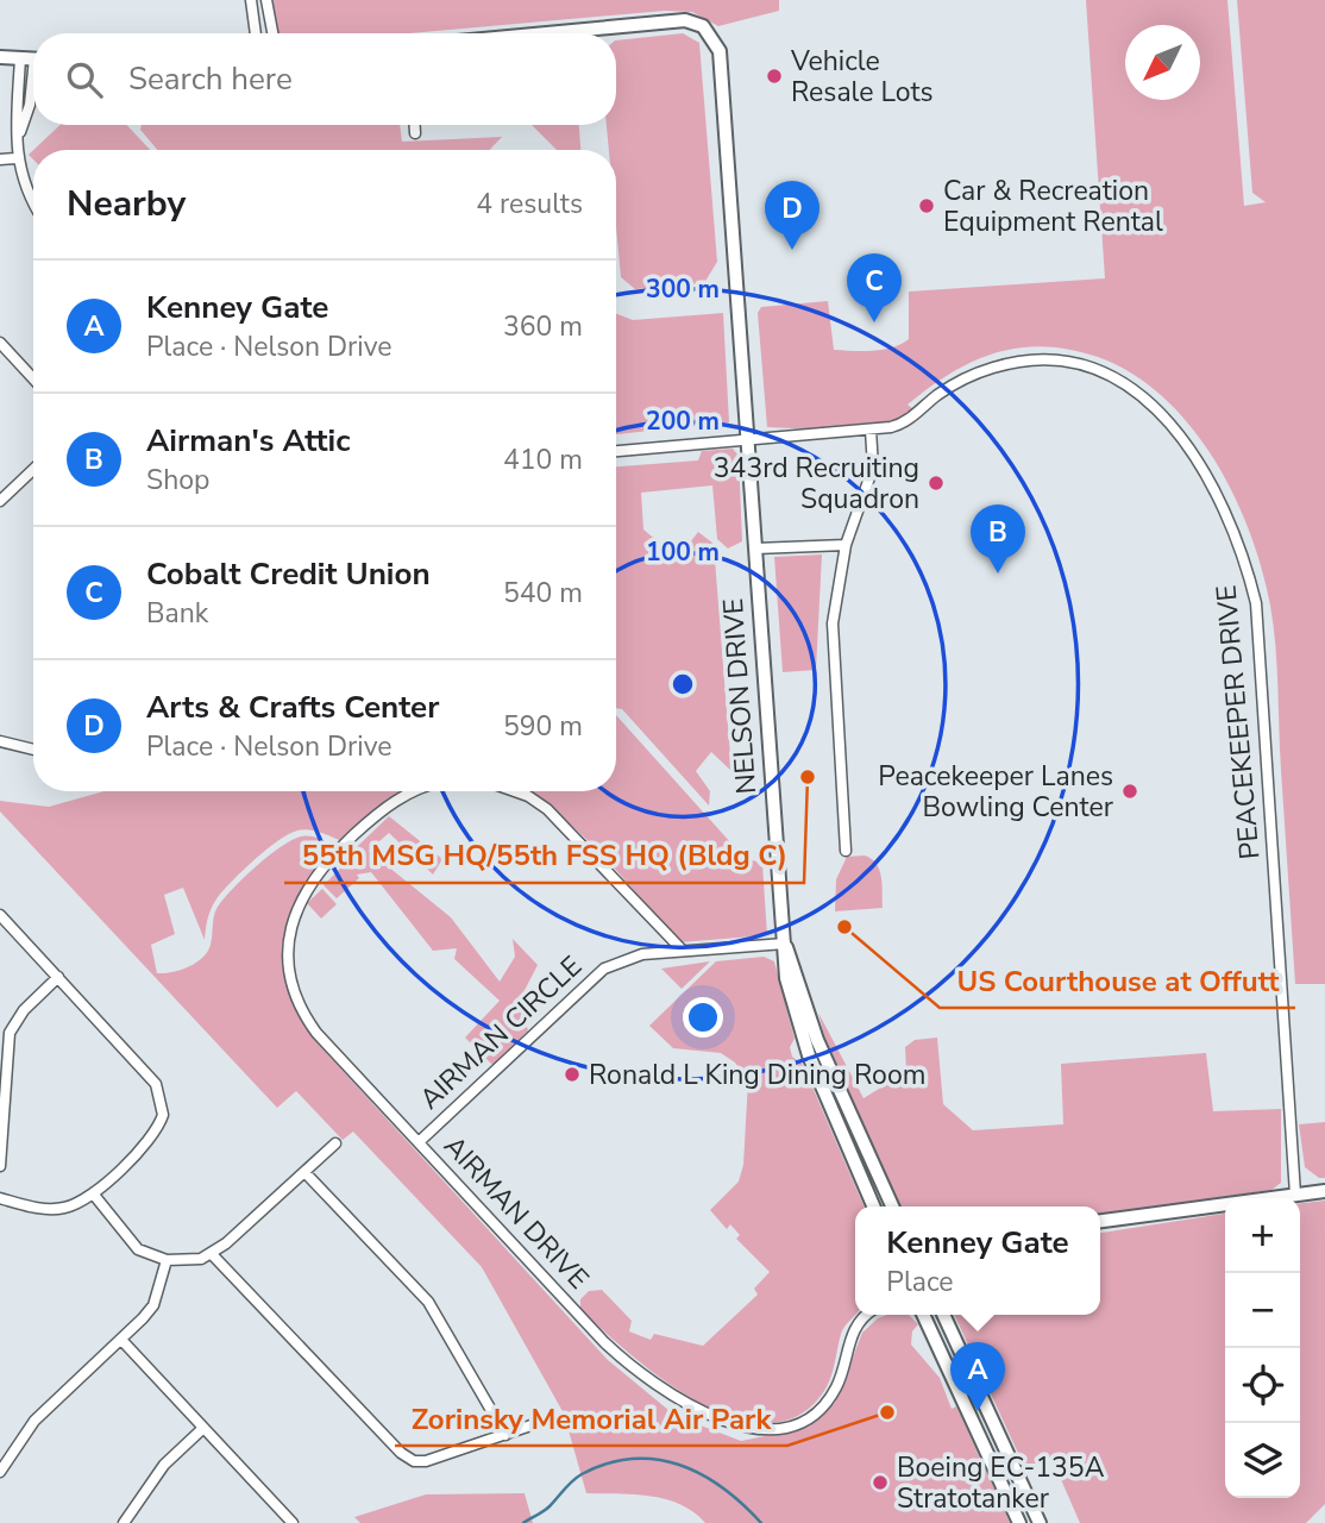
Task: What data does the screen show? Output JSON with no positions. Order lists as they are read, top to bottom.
{
  "streets": {
    "street": [
      "NELSON DRIVE",
      "PEACEKEEPER DRIVE",
      "AIRMAN CIRCLE",
      "AIRMAN DRIVE"
    ]
  },
  "crossings": [
    ["NELSON DRIVE", "PEACEKEEPER DRIVE"],
    ["AIRMAN CIRCLE", "AIRMAN DRIVE"]
  ],
  "places": [
    "Vehicle Resale Lots",
    "Car & Recreation Equipment Rental",
    "343rd Recruiting Squadron",
    "55th MSG HQ/55th FSS HQ (Bldg C)",
    "Peacekeeper Lanes Bowling Center",
    "US Courthouse at Offutt",
    "Ronald L King Dining Room",
    "Zorinsky Memorial Air Park",
    "Boeing EC-135A Stratotanker"
  ],
  "north": "bottom left",
  "page": {
    "search": "Search here",
    "heading": ["Nearby", "4 results"],
    "pins": [
      "D",
      "C",
      "B",
      "A"
    ],
    "list": [
      {
        "mark": "A",
        "name": "Kenney Gate",
        "note": "Place · Nelson Drive",
        "value": "360 m"
      },
      {
        "mark": "B",
        "name": "Airman's Attic",
        "note": "Shop",
        "value": "410 m"
      },
      {
        "mark": "C",
        "name": "Cobalt Credit Union",
        "note": "Bank",
        "value": "540 m"
      },
      {
        "mark": "D",
        "name": "Arts & Crafts Center",
        "note": "Place · Nelson Drive",
        "value": "590 m"
      }
    ],
    "map_buttons": ["+", "−"],
    "popup": ["Kenney Gate", "Place"]
  },
  "rings": ["300 m", "200 m", "100 m"]
}
